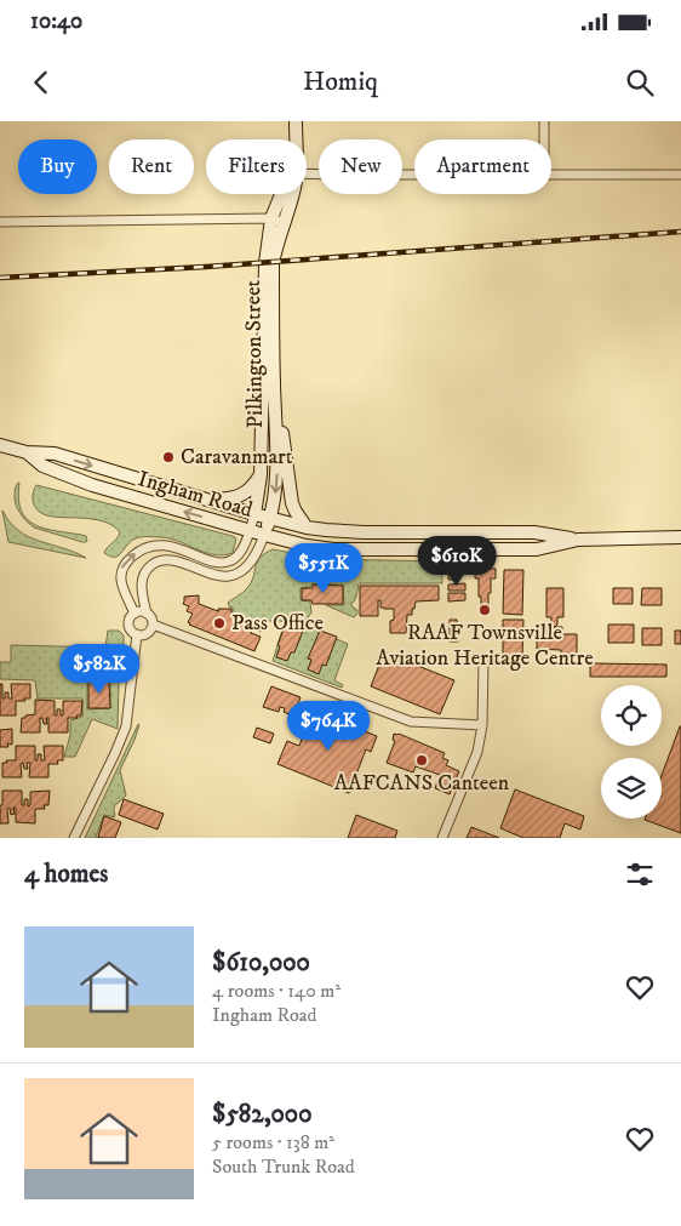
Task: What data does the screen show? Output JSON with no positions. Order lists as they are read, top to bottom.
{
  "streets": {
    "main road": ["Pilkington Street", "Ingham Road"]
  },
  "crossings": [
    ["Pilkington Street", "Ingham Road"]
  ],
  "places": [
    "Caravanmart",
    "RAAF Townsville Aviation Heritage Centre",
    "Pass Office",
    "AAFCANS Canteen"
  ],
  "page": {
    "status": "10:40",
    "header": "Homiq",
    "chip": [
      "Buy",
      "Rent",
      "Filters",
      "New",
      "Apartment"
    ],
    "price": [
      "$610K",
      "$551K",
      "$582K",
      "$764K"
    ],
    "heading": "4 homes",
    "list": [
      {
        "name": "$610,000",
        "note": "4 rooms · 140 m² · Ingham Road"
      },
      {
        "name": "$582,000",
        "note": "5 rooms · 138 m² · South Trunk Road"
      }
    ]
  }
}
